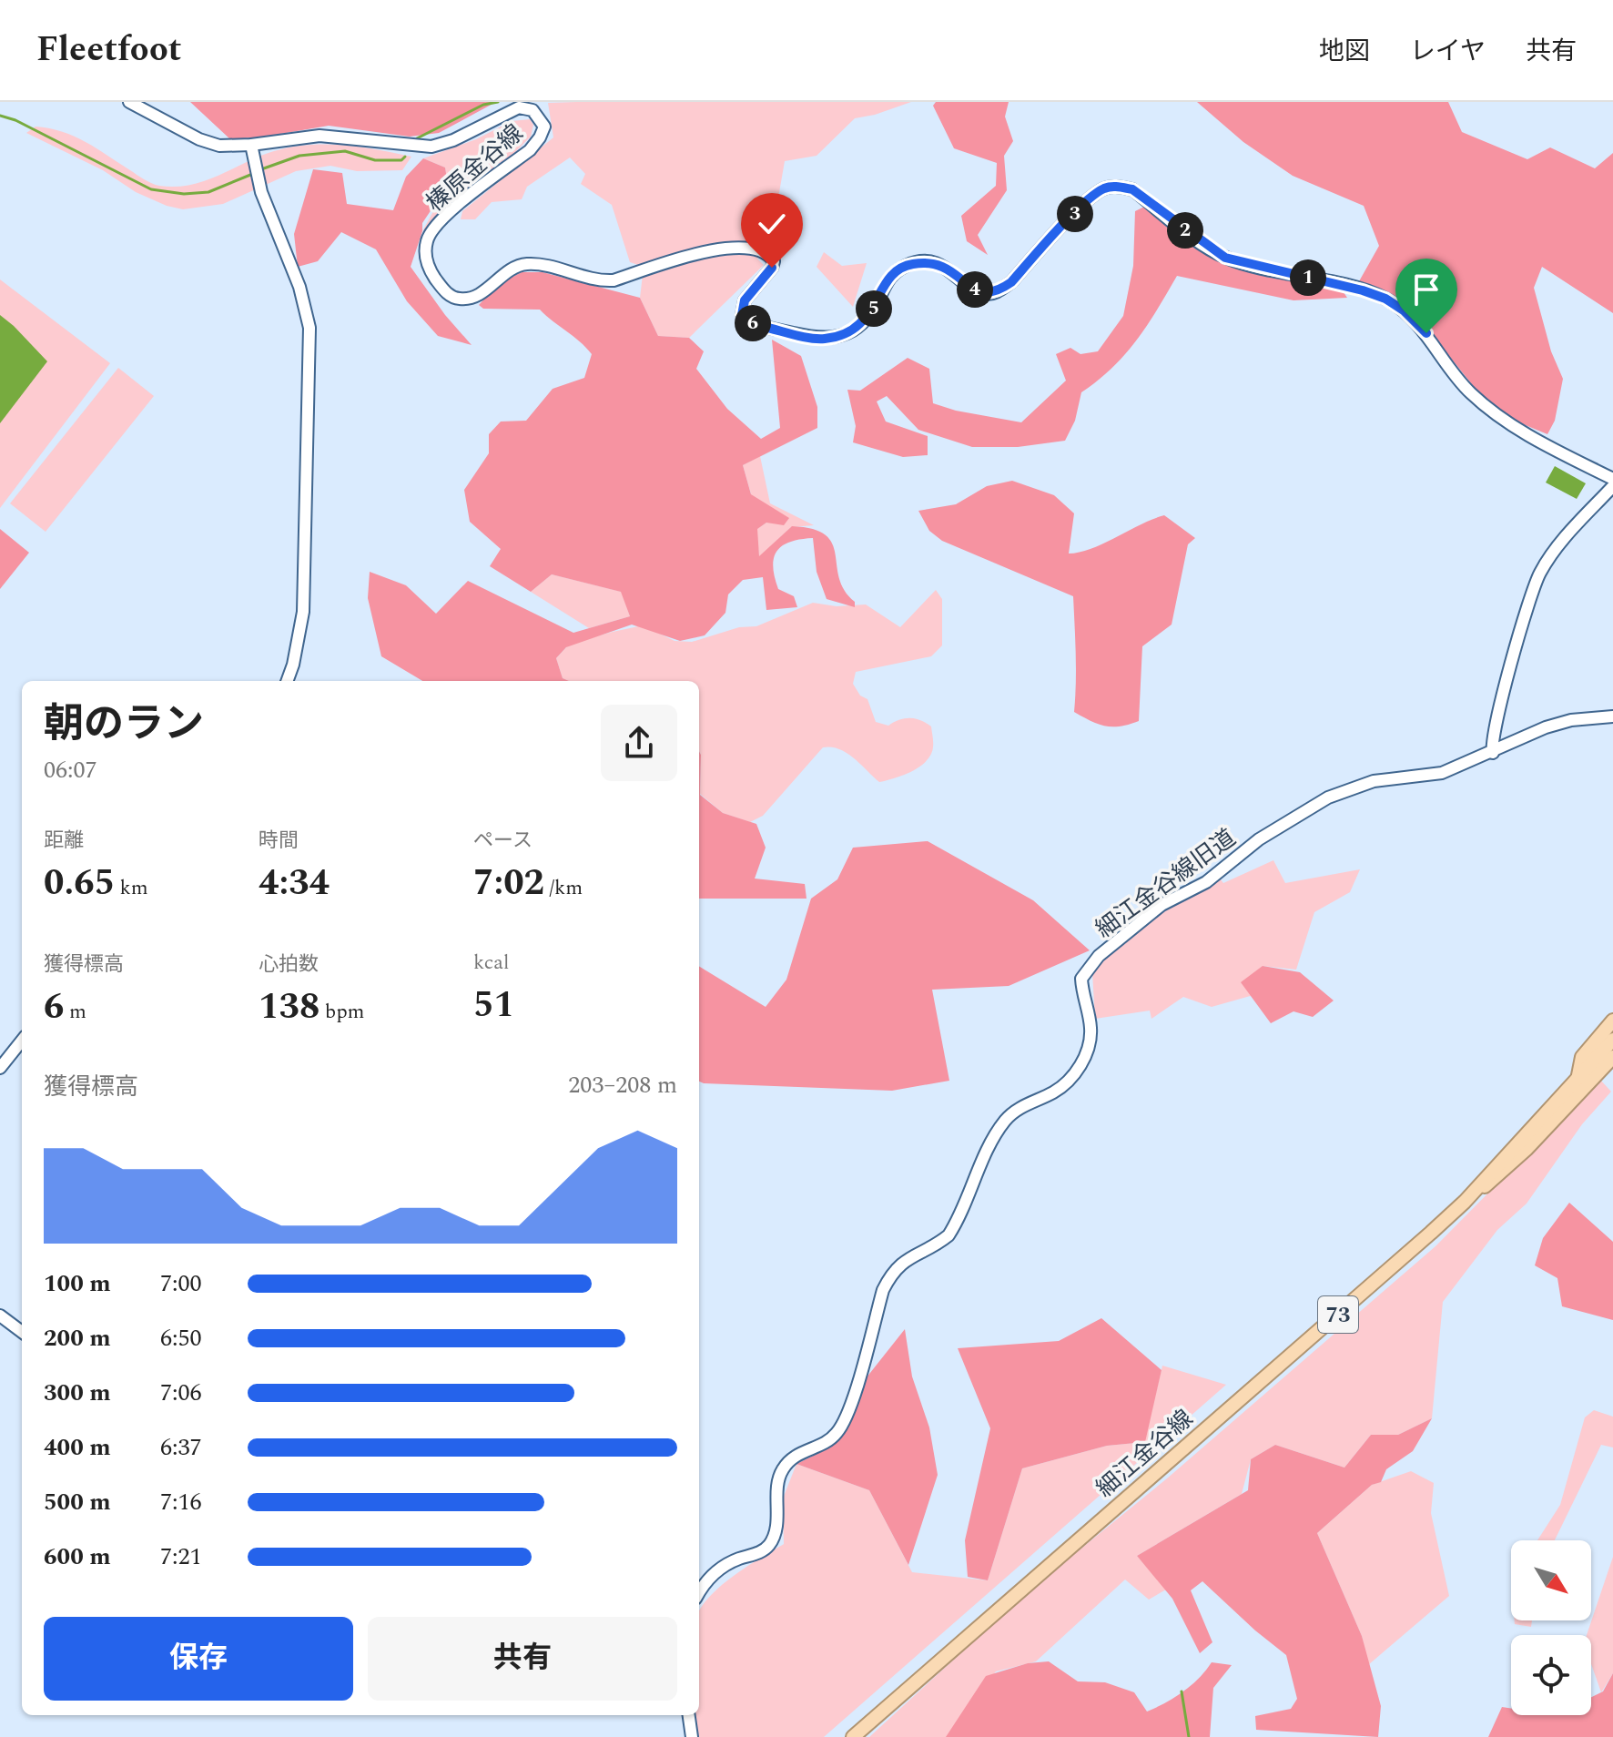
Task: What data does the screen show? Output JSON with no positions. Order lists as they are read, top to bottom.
{
  "streets": {
    "main road": ["73", "細江金谷線"],
    "street": ["榛原金谷線", "細江金谷線旧道"]
  },
  "crossings": [
    ["73", "細江金谷線"]
  ],
  "north": "bottom right",
  "page": {
    "header": "Fleetfoot",
    "nav": ["地図", "レイヤ", "共有"],
    "pins": [
      "3",
      "2",
      "1",
      "4",
      "5",
      "6"
    ],
    "heading": ["朝のラン", "06:07"],
    "stats": [
      ["距離", "0.65 km"],
      ["時間", "4:34"],
      ["ペース", "7:02 /km"],
      ["獲得標高", "6 m"],
      ["心拍数", "138 bpm"],
      ["kcal", "51"]
    ],
    "chart": ["獲得標高", "203–208 m"],
    "list": [
      {
        "name": "100 m",
        "note": "7:00"
      },
      {
        "name": "200 m",
        "note": "6:50"
      },
      {
        "name": "300 m",
        "note": "7:06"
      },
      {
        "name": "400 m",
        "note": "6:37"
      },
      {
        "name": "500 m",
        "note": "7:16"
      },
      {
        "name": "600 m",
        "note": "7:21"
      }
    ],
    "buttons": ["保存", "共有"]
  }
}
